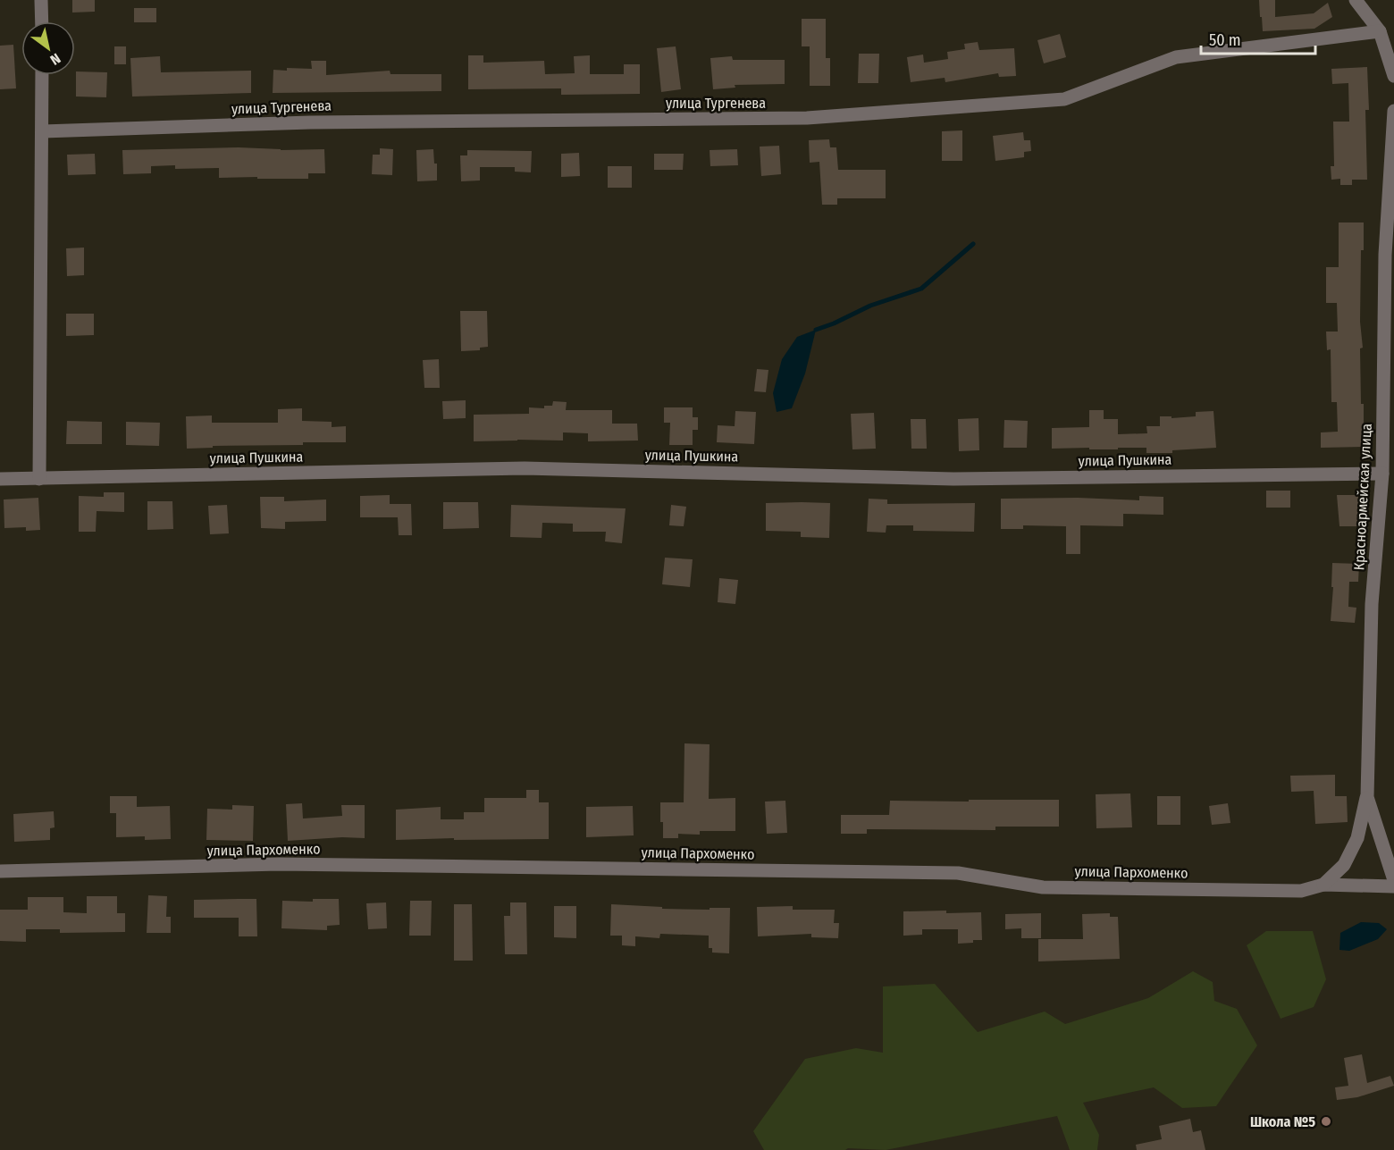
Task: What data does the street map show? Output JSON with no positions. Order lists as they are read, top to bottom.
{
  "streets": {
    "street": [
      "улица Тургенева",
      "улица Пушкина",
      "Красноармейская улица",
      "улица Пархоменко"
    ]
  },
  "crossings": [
    ["улица Пушкина", "Красноармейская улица"]
  ],
  "places": ["Школа №5"],
  "scale_bar": "50 m",
  "north": "bottom right"
}
